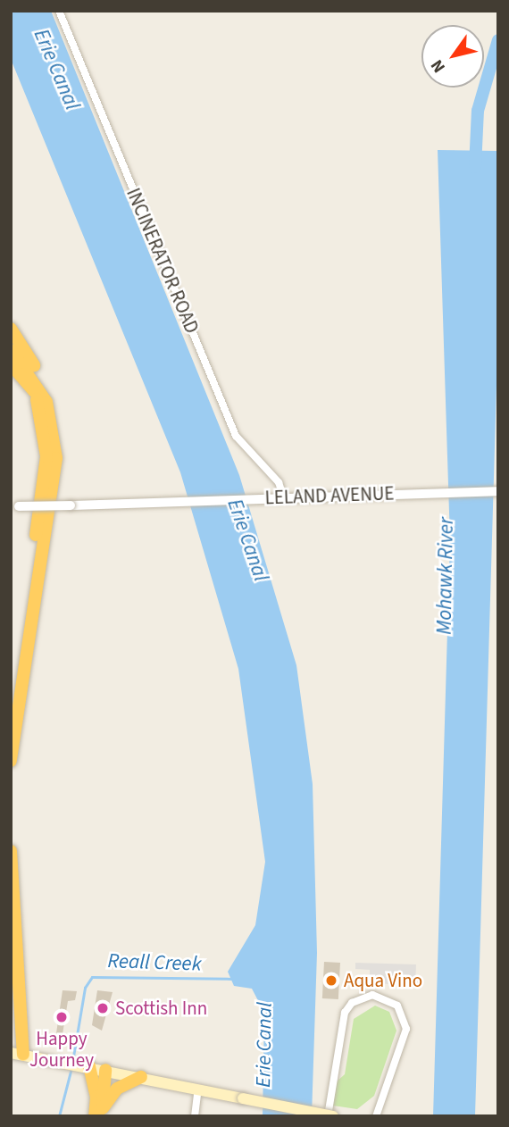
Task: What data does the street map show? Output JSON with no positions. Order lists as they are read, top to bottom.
{
  "streets": {
    "street": ["INCINERATOR ROAD", "LELAND AVENUE"]
  },
  "crossings": [
    ["INCINERATOR ROAD", "LELAND AVENUE"]
  ],
  "water": ["Erie Canal", "Mohawk River", "Reall Creek"],
  "places": ["Aqua Vino", "Scottish Inn", "Happy Journey"],
  "north": "bottom left"
}
